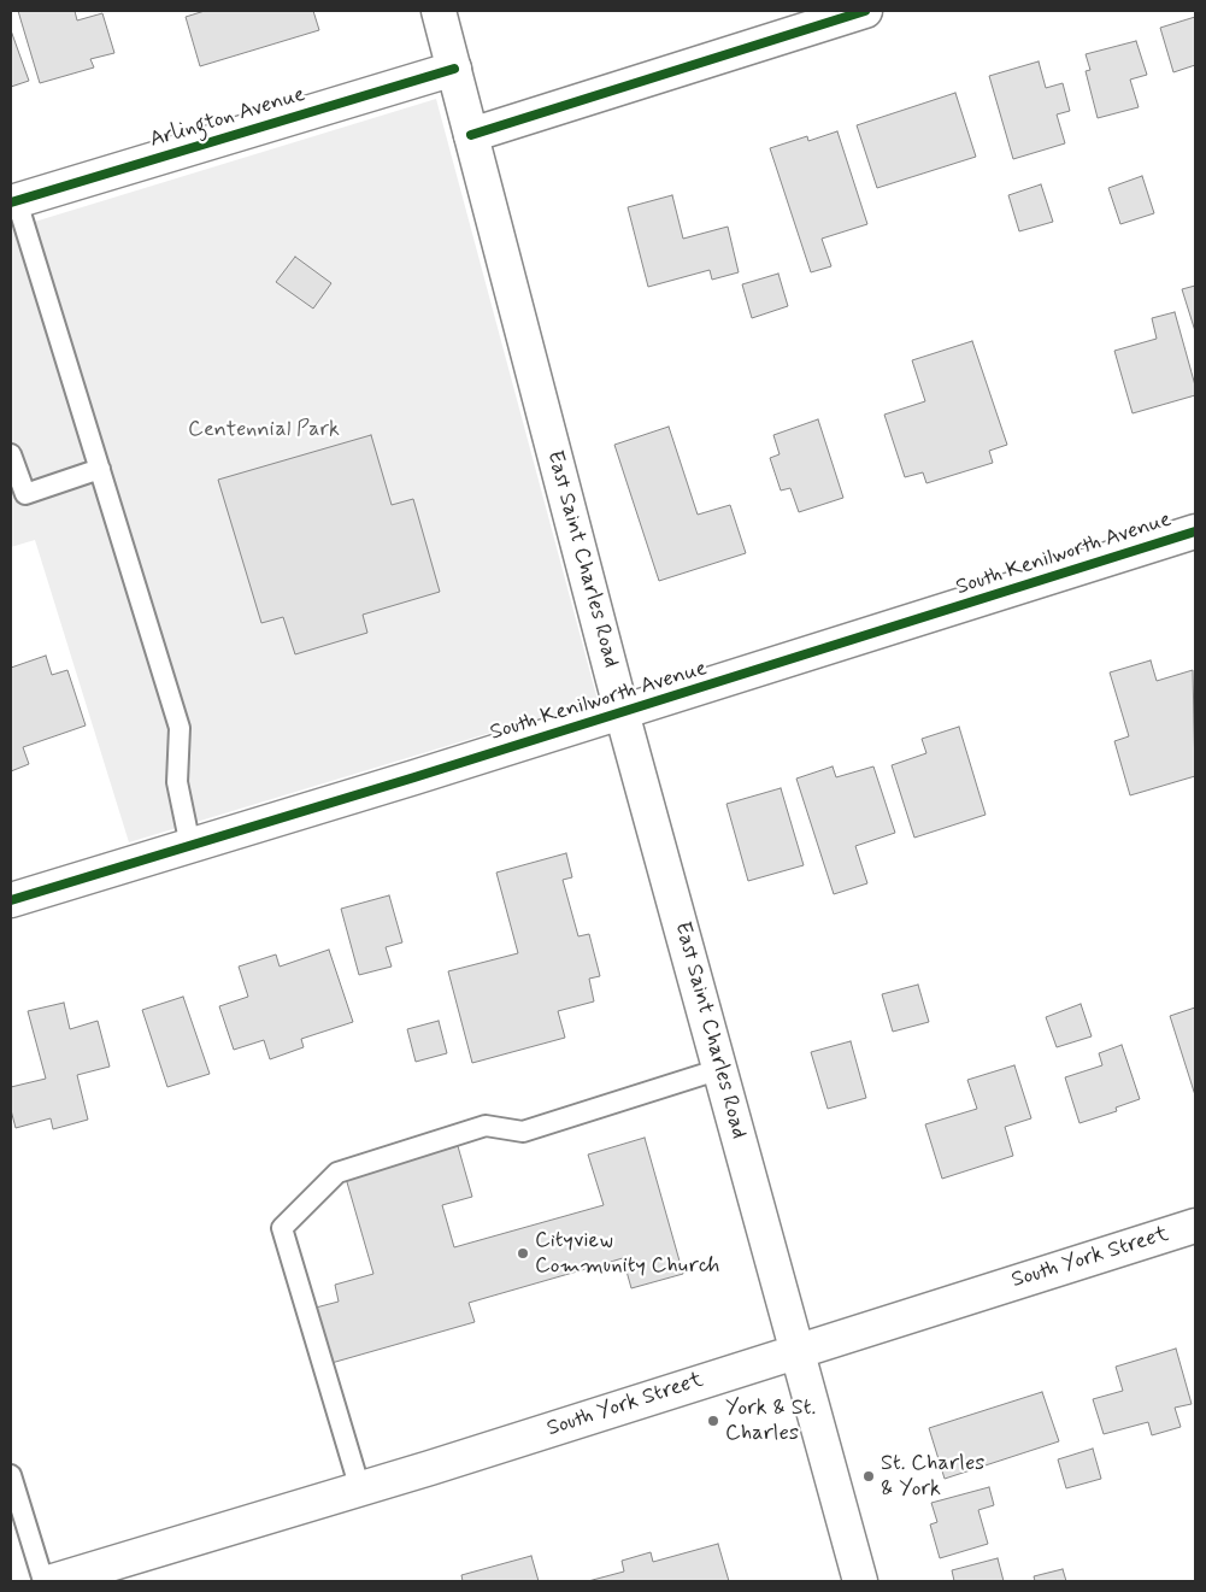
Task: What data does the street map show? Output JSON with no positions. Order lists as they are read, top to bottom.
{
  "streets": {
    "main road": [
      "Arlington Avenue",
      "South Kenilworth Avenue",
      "East Saint Charles Road",
      "South York Street"
    ]
  },
  "crossings": [
    ["Arlington Avenue", "East Saint Charles Road"],
    ["South Kenilworth Avenue", "East Saint Charles Road"],
    ["East Saint Charles Road", "South York Street"]
  ],
  "parks": ["Centennial Park"],
  "places": ["Cityview Community Church", "York & St. Charles", "St. Charles & York"]
}
